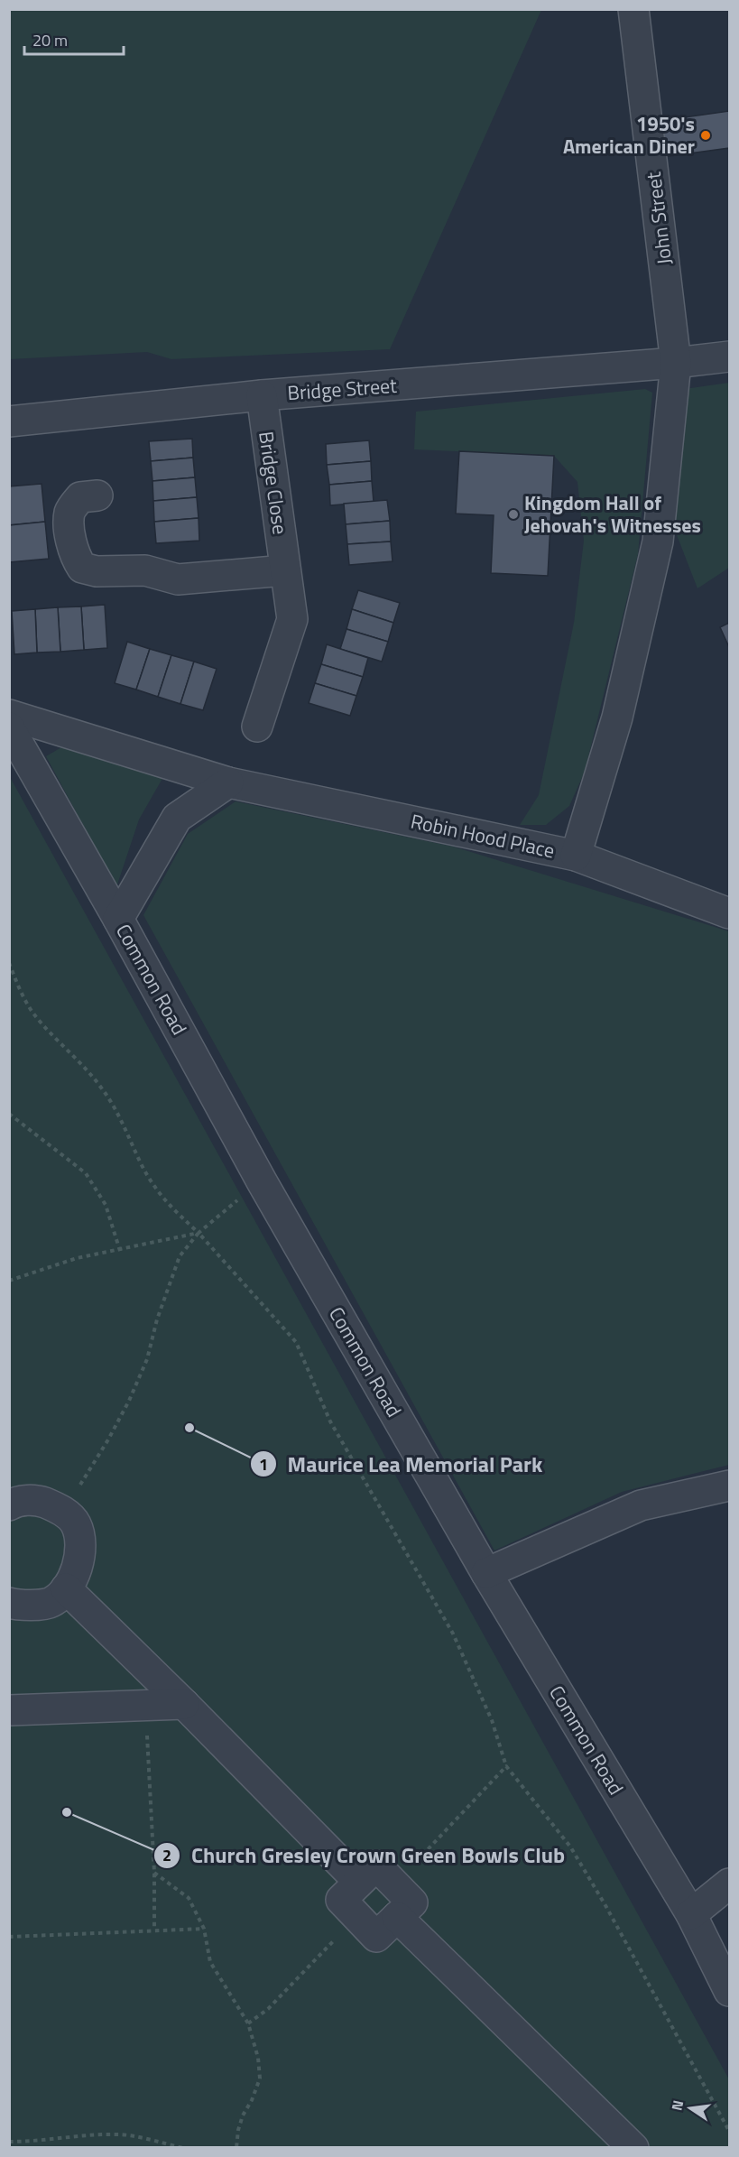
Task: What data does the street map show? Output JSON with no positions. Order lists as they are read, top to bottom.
{
  "streets": {
    "street": [
      "John Street",
      "Bridge Street",
      "Bridge Close",
      "Robin Hood Place",
      "Common Road"
    ]
  },
  "crossings": [
    ["John Street", "Bridge Street"],
    ["John Street", "Robin Hood Place"],
    ["Bridge Street", "Bridge Close"]
  ],
  "places": [
    "1950's American Diner",
    "Kingdom Hall of Jehovah's Witnesses",
    "Maurice Lea Memorial Park",
    "Church Gresley Crown Green Bowls Club"
  ],
  "scale_bar": "20 m",
  "north": "left"
}
